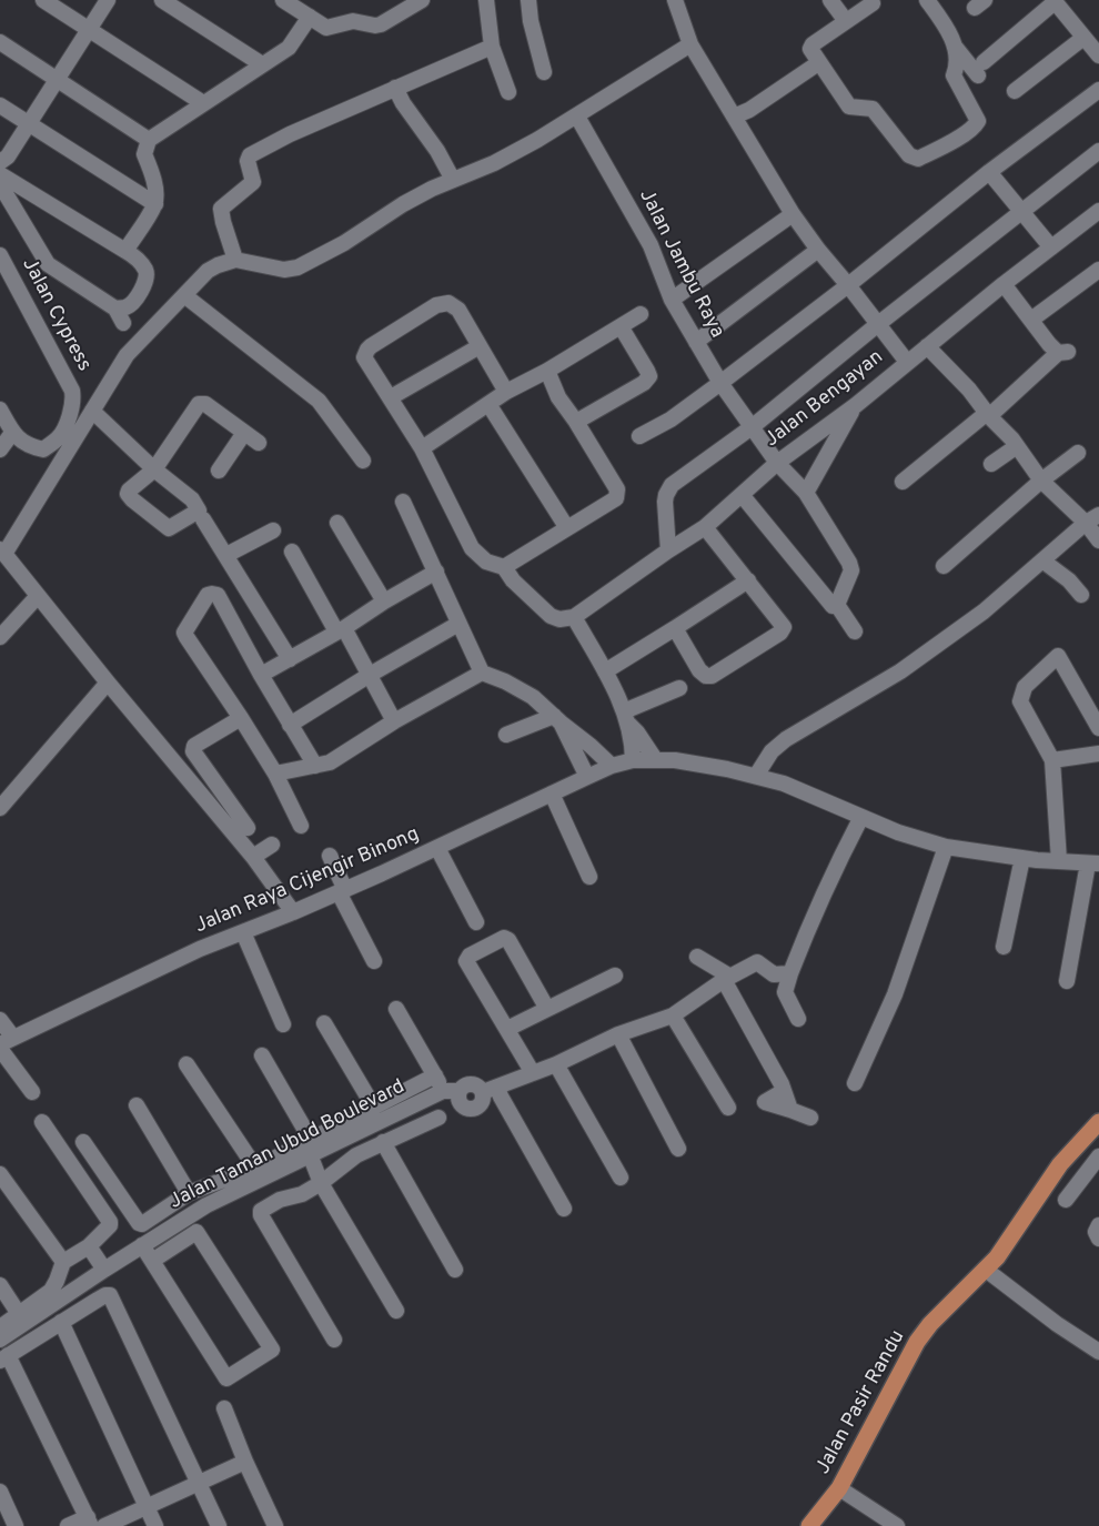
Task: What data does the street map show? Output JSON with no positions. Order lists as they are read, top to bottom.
{
  "streets": {
    "main road": ["Jalan Pasir Randu"],
    "street": [
      "Jalan Jambu Raya",
      "Jalan Cypress",
      "Jalan Bengayan",
      "Jalan Raya Cijengir Binong",
      "Jalan Taman Ubud Boulevard"
    ]
  },
  "crossings": [
    ["Jalan Jambu Raya", "Jalan Bengayan"]
  ]
}
